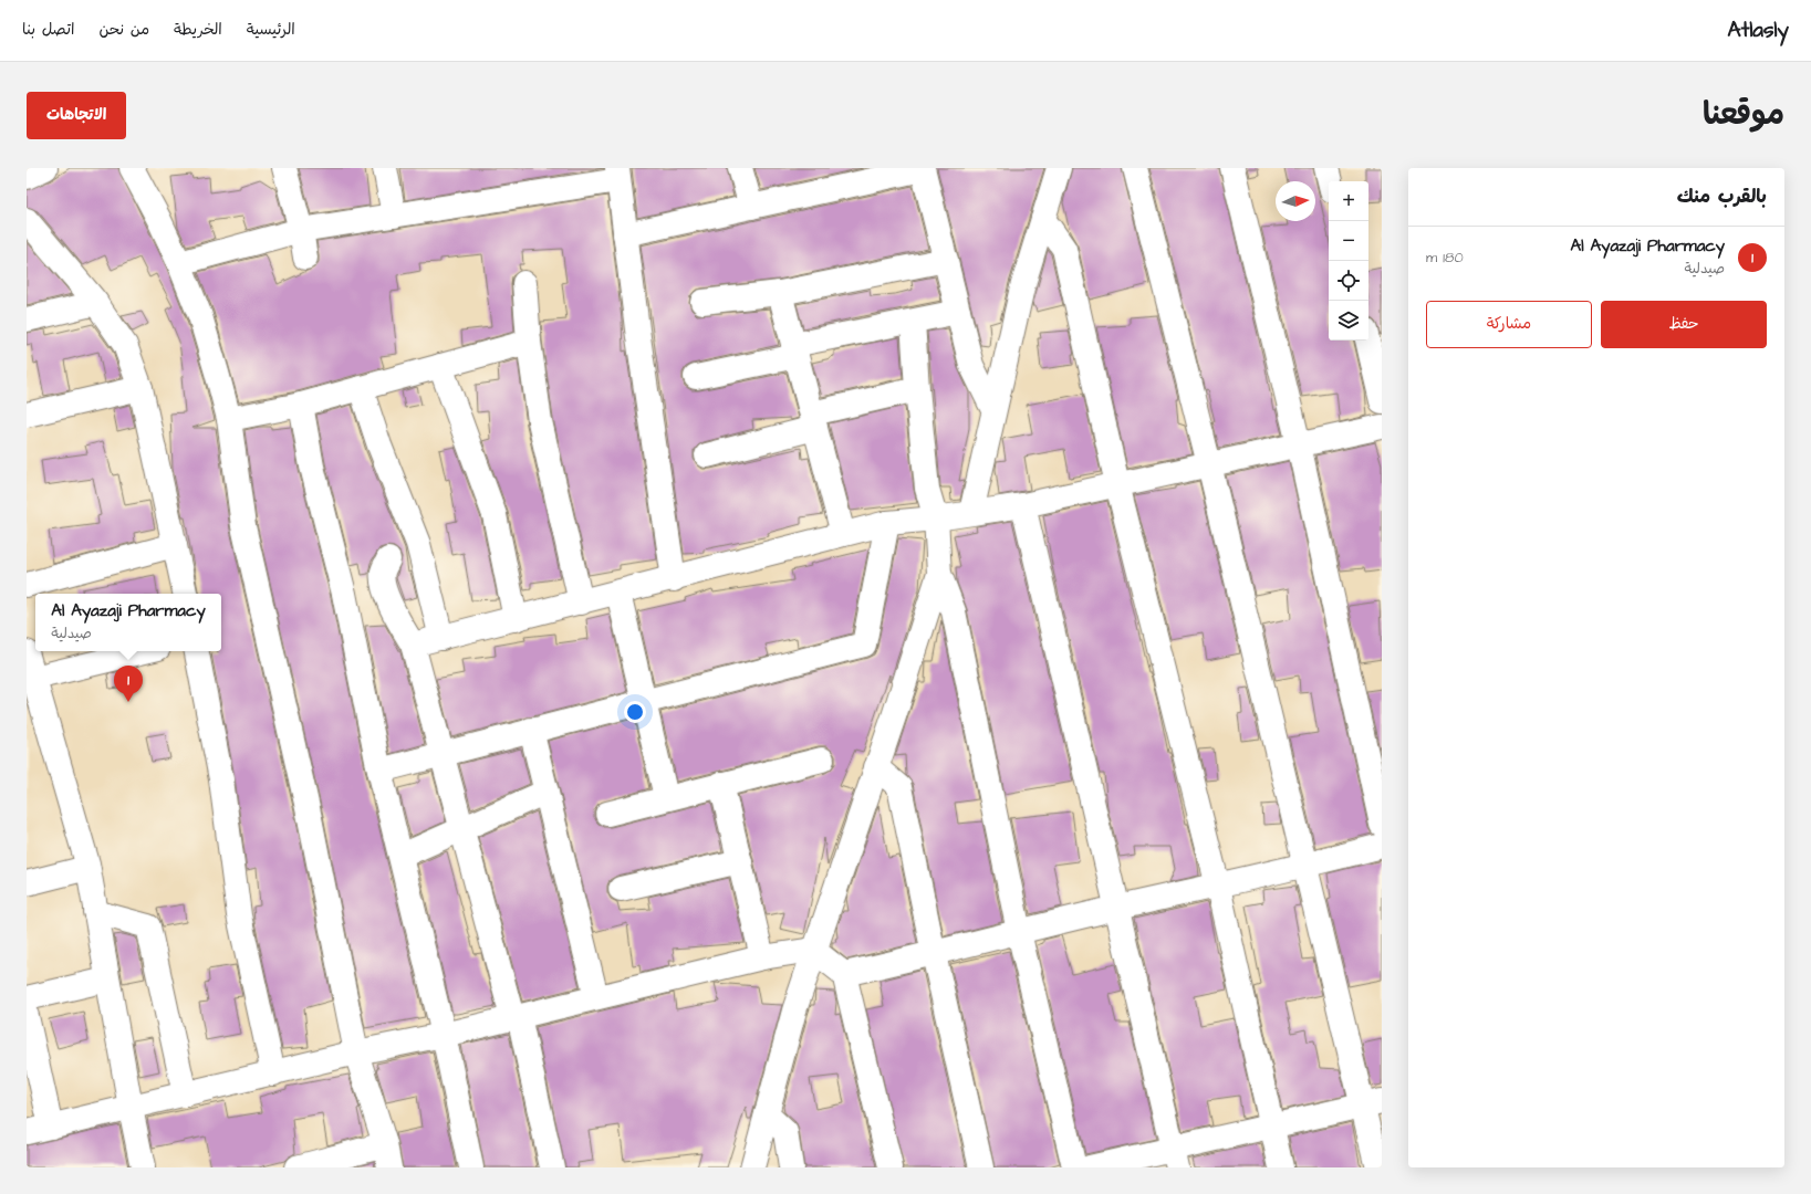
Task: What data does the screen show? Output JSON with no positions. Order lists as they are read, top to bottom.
{
  "north": "right",
  "page": {
    "header": "Atlasly",
    "nav": [
      "الرئيسية",
      "الخريطة",
      "من نحن",
      "اتصل بنا"
    ],
    "title": "موقعنا",
    "buttons": [
      "الاتجاهات",
      ["حفظ", "مشاركة"]
    ],
    "heading": "بالقرب منك",
    "map_buttons": ["+", "−"],
    "list": [
      {
        "mark": "1",
        "name": "Al Ayazaji Pharmacy",
        "note": "صيدلية",
        "value": "180 m"
      }
    ],
    "popup": ["Al Ayazaji Pharmacy", "صيدلية"],
    "pins": "1"
  }
}
